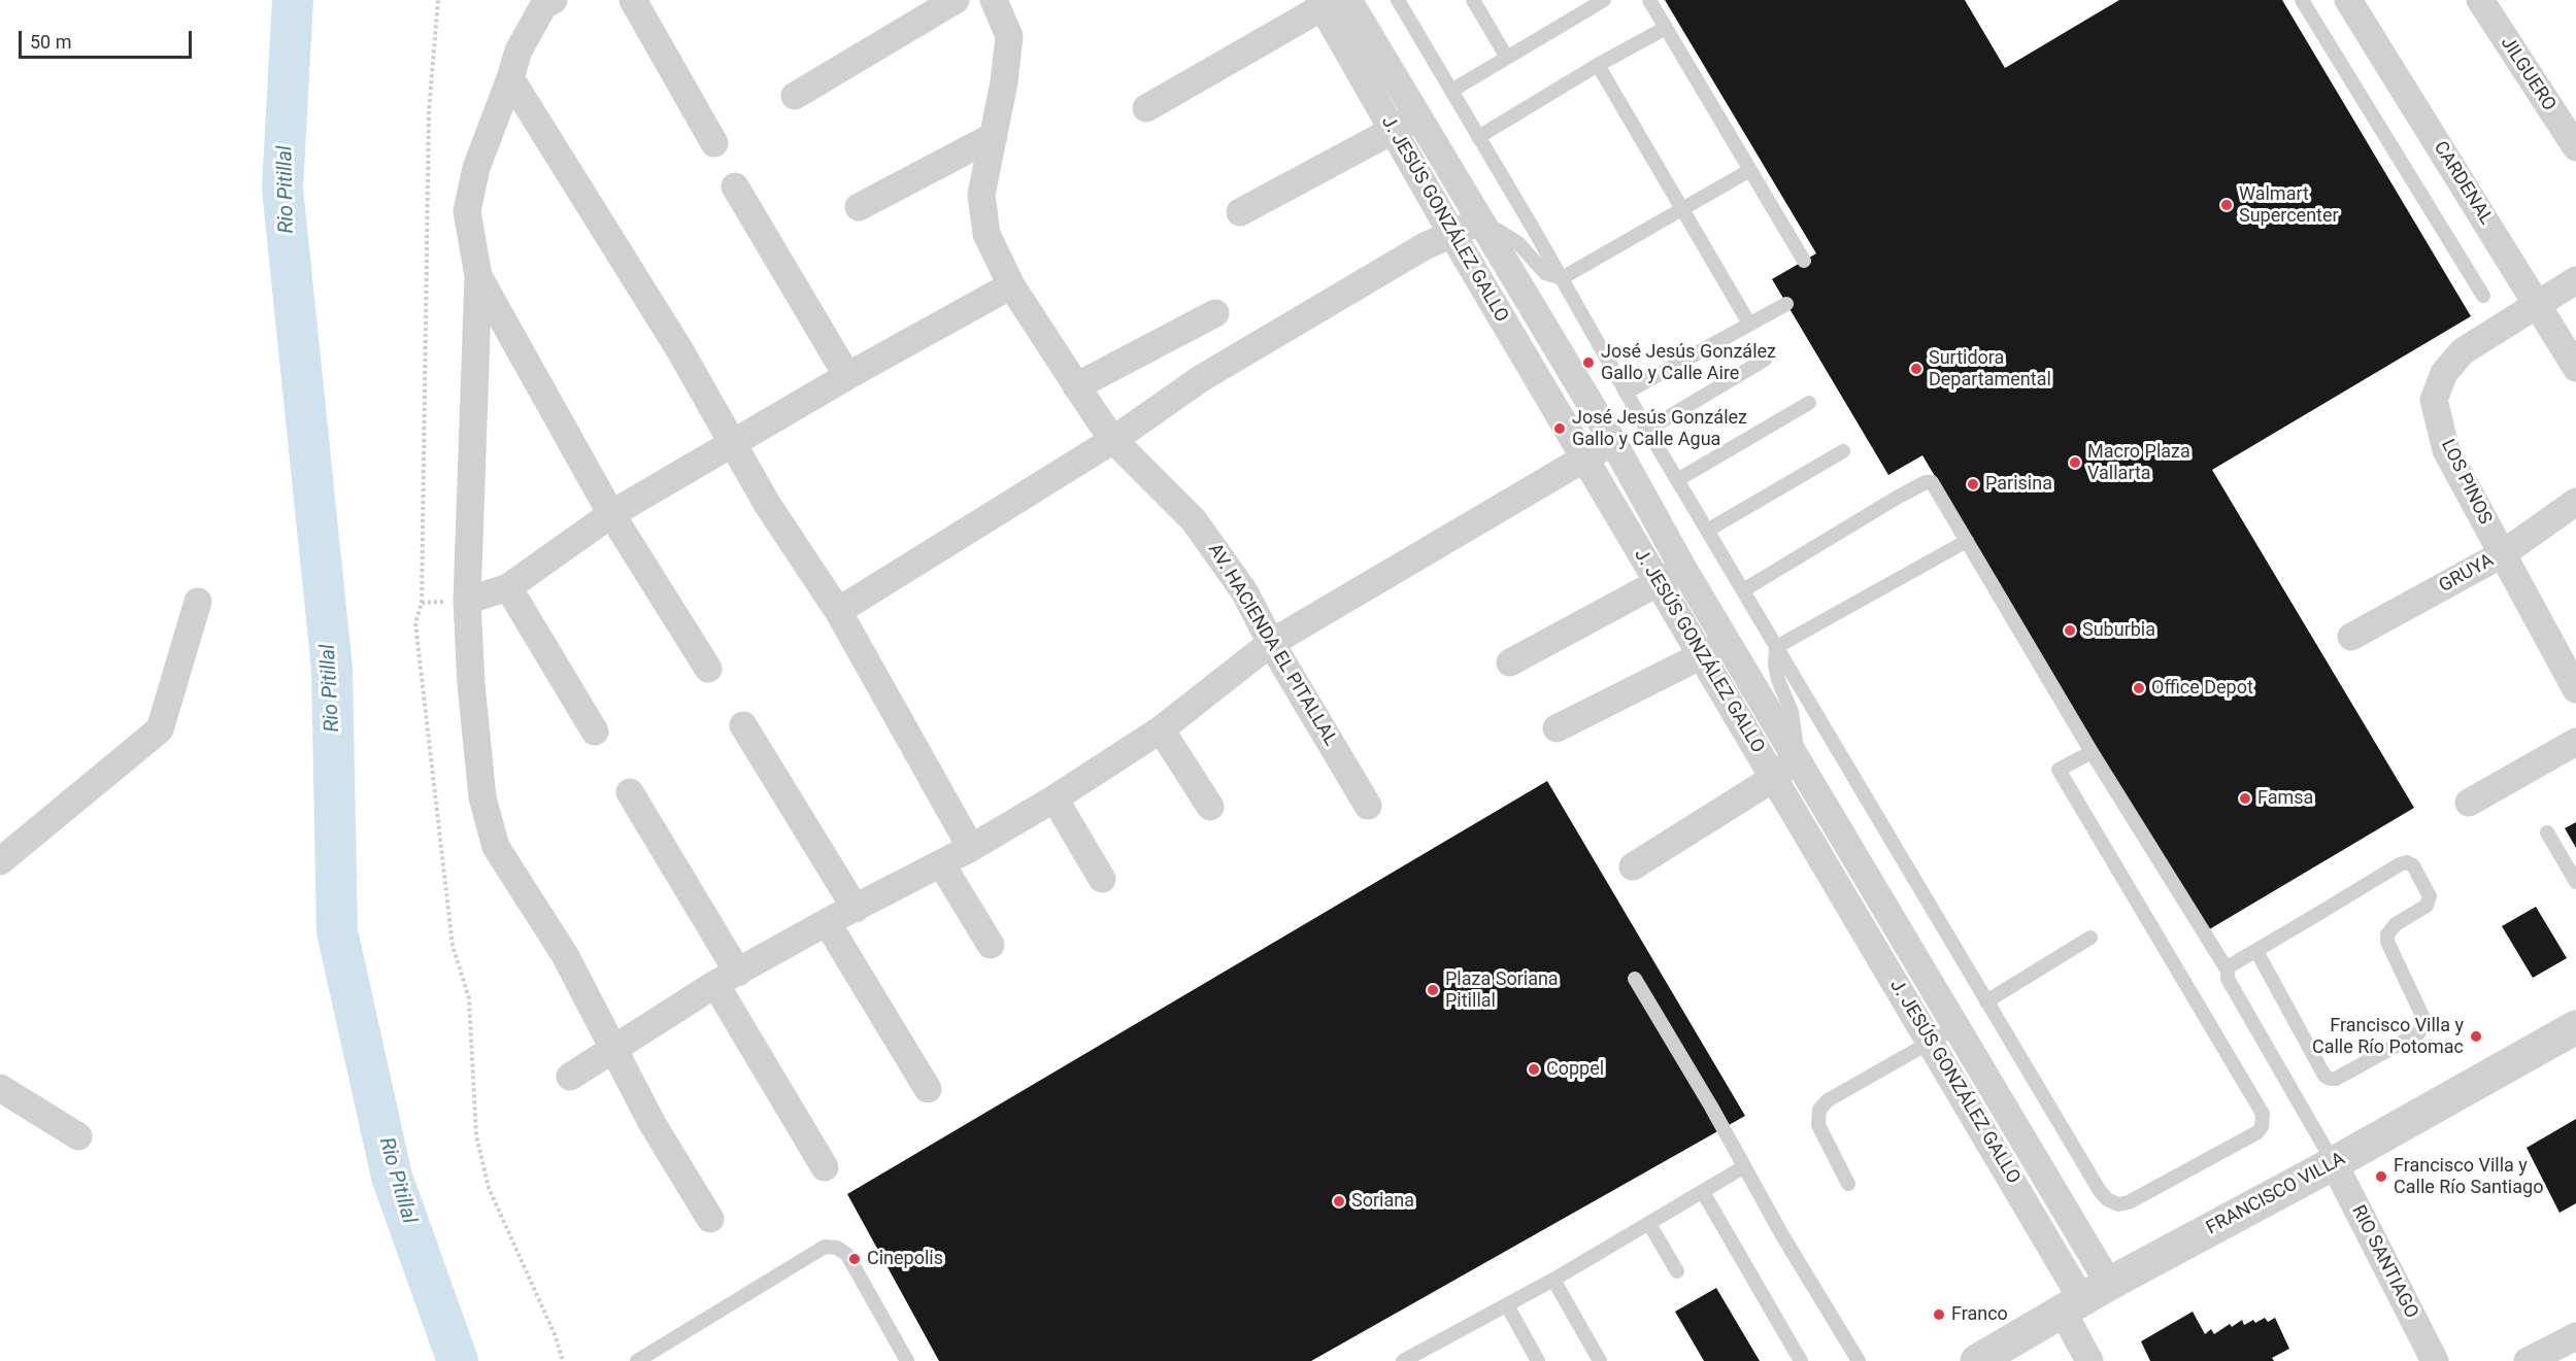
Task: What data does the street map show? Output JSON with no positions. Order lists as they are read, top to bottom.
{
  "streets": {
    "street": [
      "JILGUERO",
      "CARDENAL",
      "J. JESÚS GONZÁLEZ GALLO",
      "LOS PINOS",
      "GRUYA",
      "AV. HACIENDA EL PITALLAL",
      "FRANCISCO VILLA",
      "RIO SANTIAGO"
    ]
  },
  "crossings": [
    ["CARDENAL", "LOS PINOS"],
    ["J. JESÚS GONZÁLEZ GALLO", "FRANCISCO VILLA"],
    ["LOS PINOS", "GRUYA"],
    ["FRANCISCO VILLA", "RIO SANTIAGO"]
  ],
  "water": ["Rio Pitillal"],
  "places": [
    "Walmart Supercenter",
    "José Jesús González Gallo y Calle Aire",
    "Surtidora Departamental",
    "José Jesús González Gallo y Calle Agua",
    "Macro Plaza Vallarta",
    "Parisina",
    "Suburbia",
    "Office Depot",
    "Famsa",
    "Plaza Soriana Pitillal",
    "Francisco Villa y Calle Río Potomac",
    "Coppel",
    "Francisco Villa y Calle Río Santiago",
    "Soriana",
    "Cinepolis",
    "Franco"
  ],
  "scale_bar": "50 m"
}
